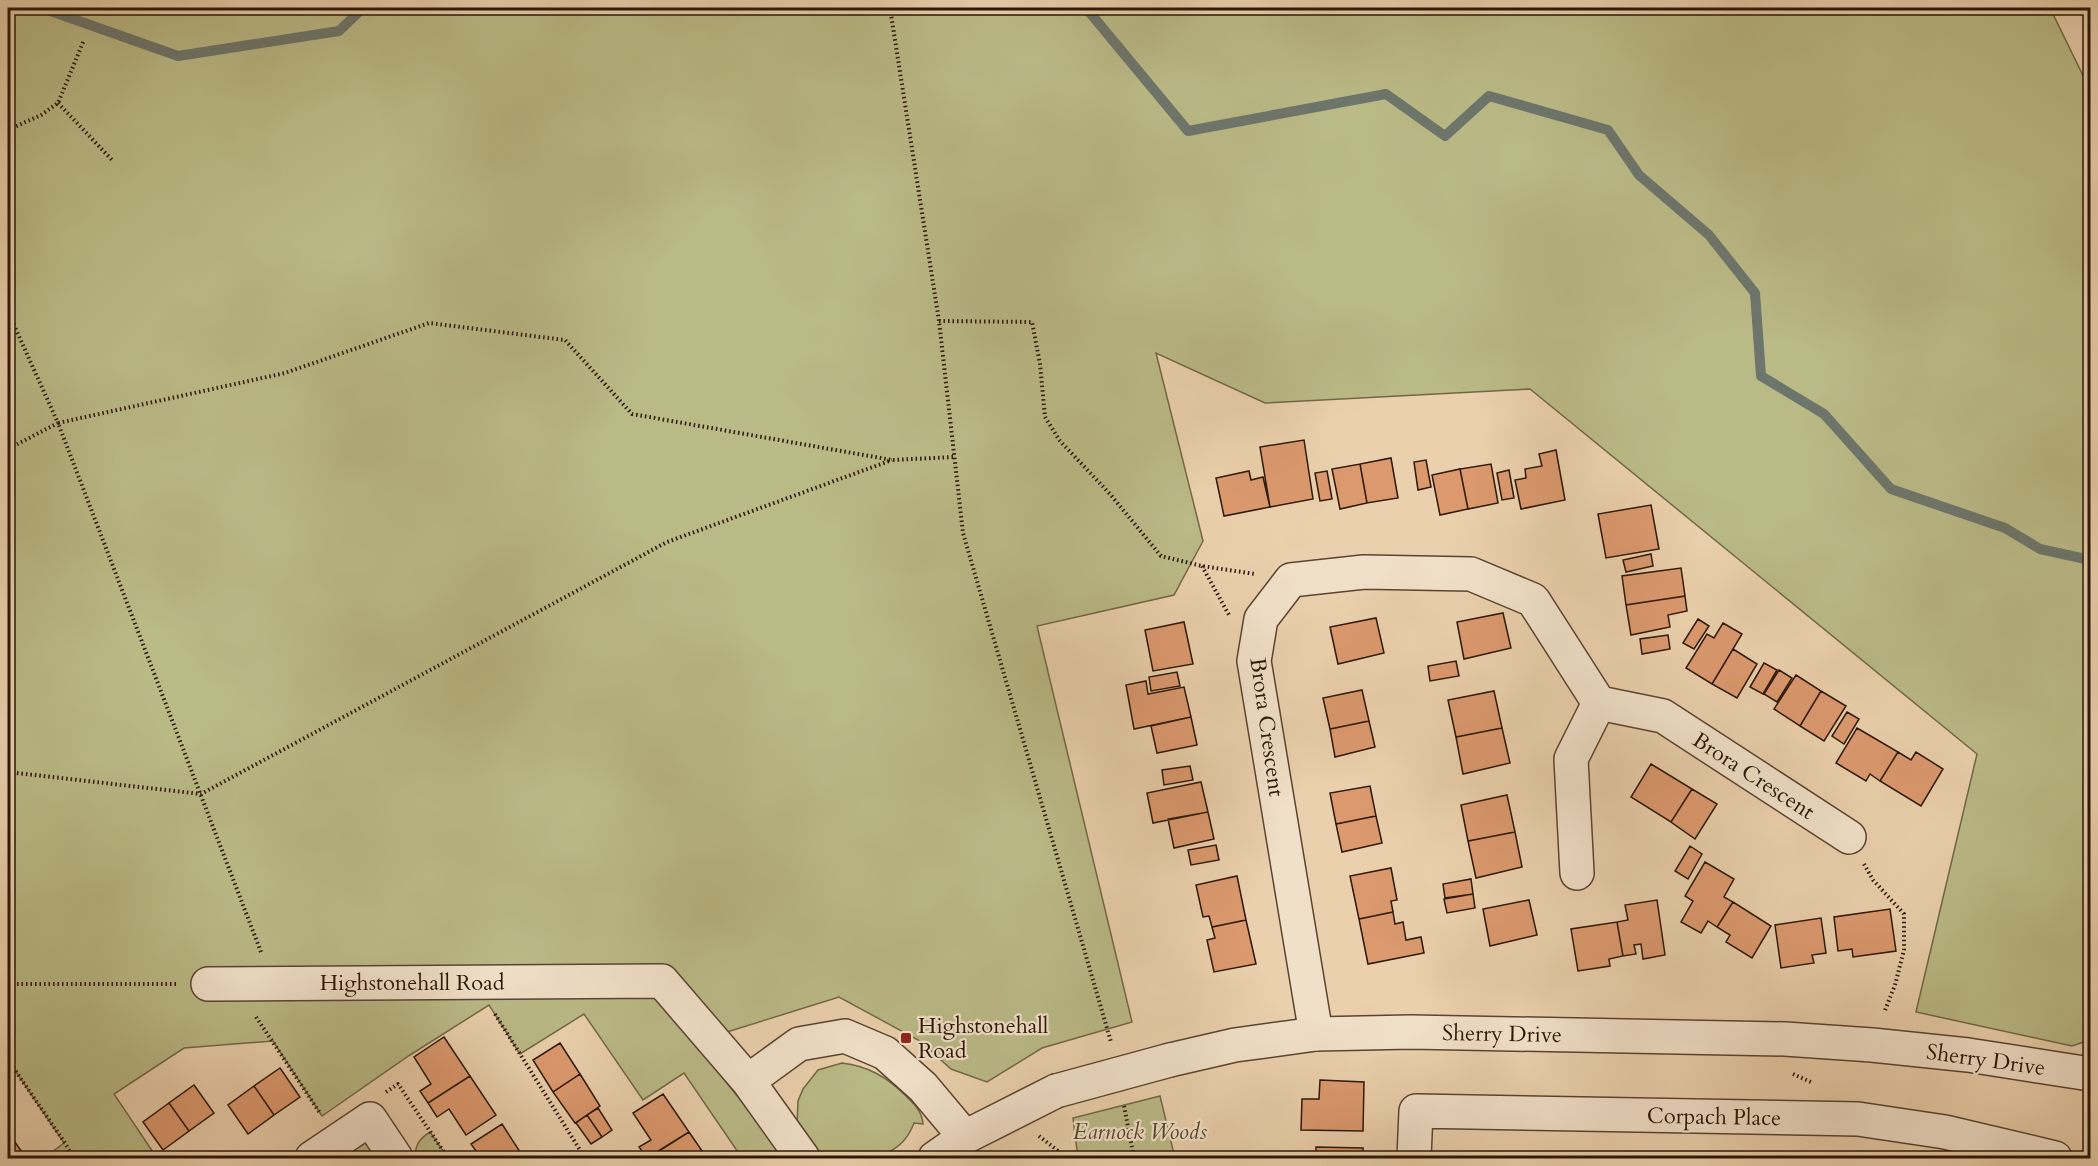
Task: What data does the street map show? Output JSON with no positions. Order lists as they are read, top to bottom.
{
  "streets": {
    "street": [
      "Brora Crescent",
      "Highstonehall Road",
      "Sherry Drive",
      "Corpach Place"
    ]
  },
  "crossings": [
    ["Brora Crescent", "Sherry Drive"]
  ],
  "parks": ["Earnock Woods"],
  "places": {
    "transit": ["Highstonehall Road"]
  }
}
